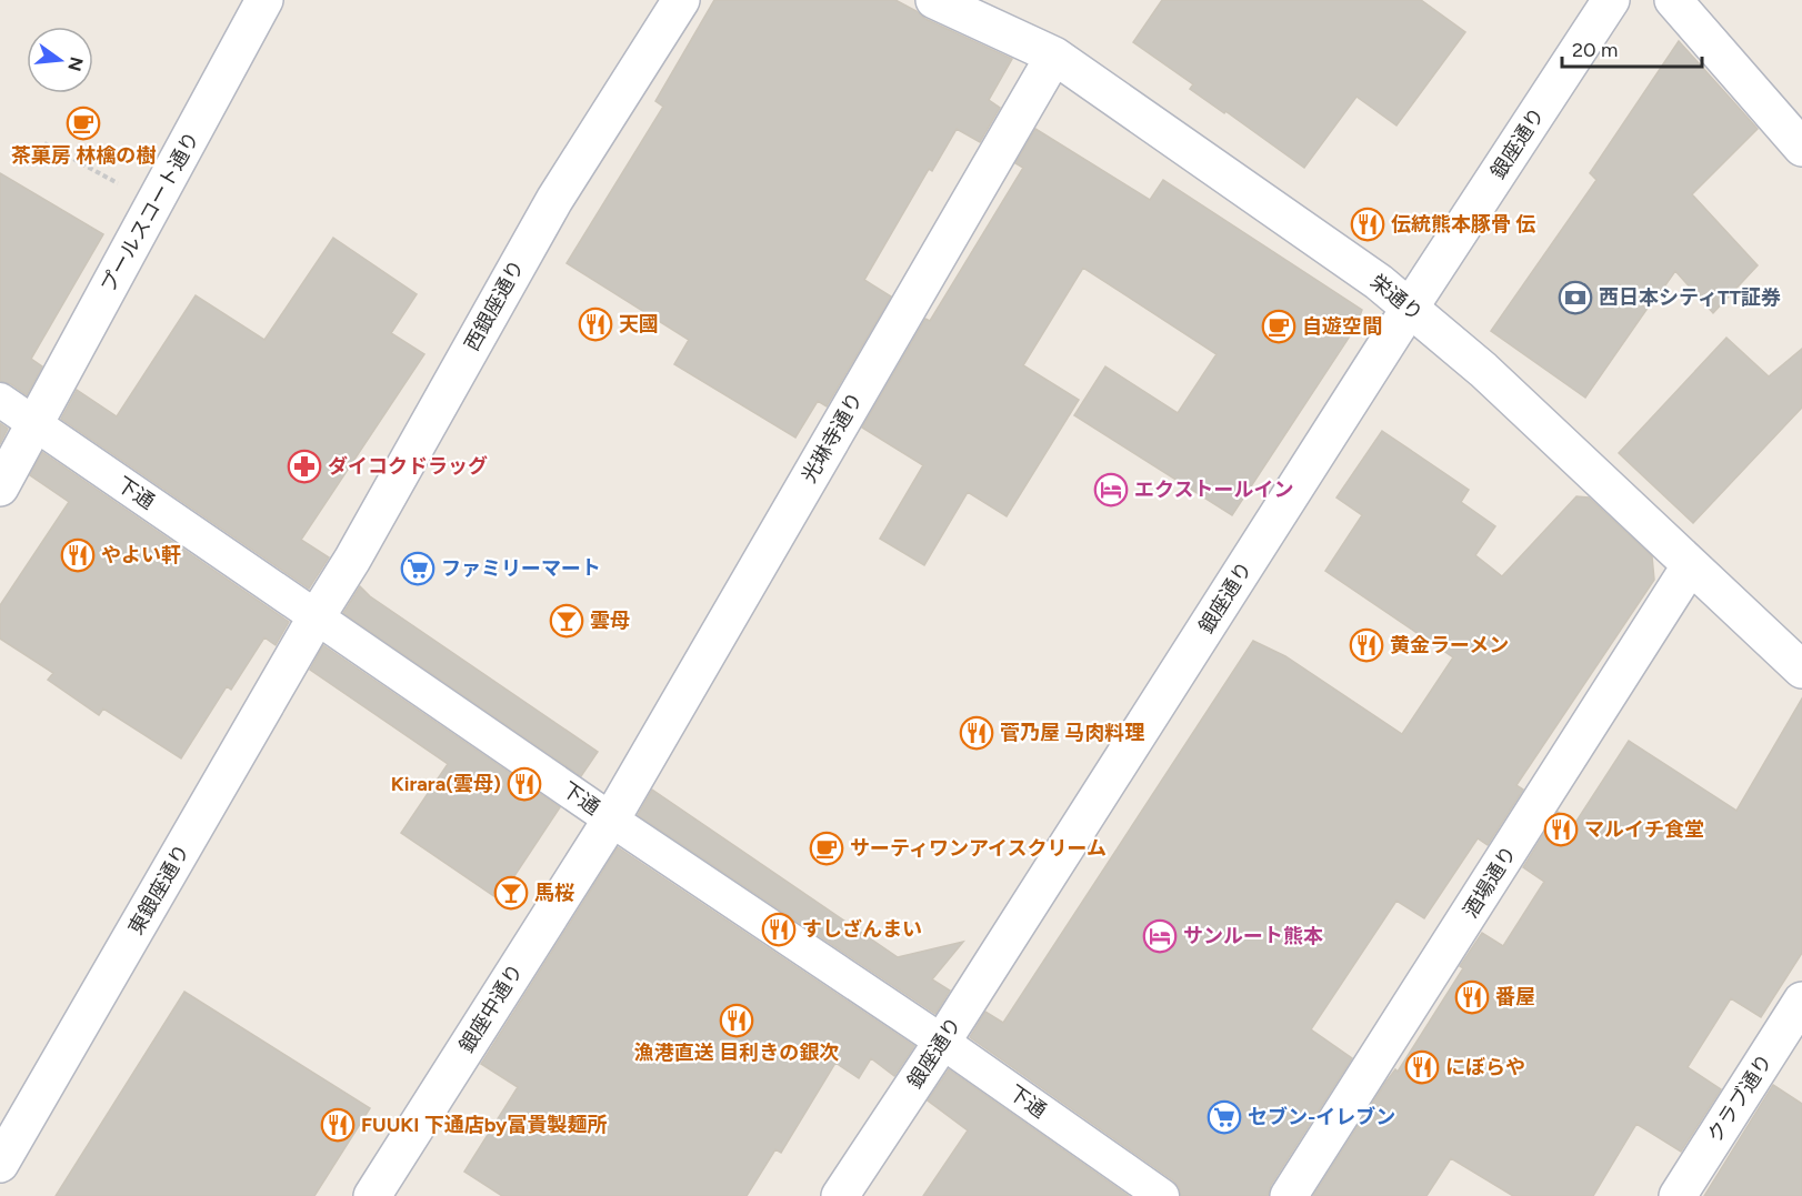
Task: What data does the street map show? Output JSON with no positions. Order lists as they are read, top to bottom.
{
  "streets": {
    "street": [
      "銀座通り",
      "プールスコート通り",
      "栄通り",
      "西銀座通り",
      "光琳寺通り",
      "下通",
      "酒場通り",
      "東銀座通り",
      "銀座中通り",
      "クラブ通り"
    ]
  },
  "crossings": [
    ["銀座通り", "栄通り"],
    ["銀座通り", "下通"],
    ["プールスコート通り", "下通"],
    ["栄通り", "光琳寺通り"],
    ["栄通り", "酒場通り"],
    ["西銀座通り", "下通"],
    ["西銀座通り", "東銀座通り"],
    ["光琳寺通り", "下通"],
    ["光琳寺通り", "銀座中通り"],
    ["下通", "東銀座通り"],
    ["下通", "銀座中通り"]
  ],
  "places": {
    "cafe": ["茶菓房 林檎の樹", "自遊空間", "サーティワンアイスクリーム"],
    "restaurant": [
      "伝統熊本豚骨 伝",
      "天國",
      "やよい軒",
      "黄金ラーメン",
      "菅乃屋 马肉料理",
      "Kirara(雲母)",
      "マルイチ食堂",
      "すしざんまい",
      "番屋",
      "漁港直送 目利きの銀次",
      "にぼらや",
      "FUUKI 下通店by富貴製麺所"
    ],
    "bank": ["西日本シティTT証券"],
    "pharmacy": ["ダイコクドラッグ"],
    "hotel": ["エクストールイン", "サンルート熊本"],
    "supermarket": ["ファミリーマート", "セブン-イレブン"],
    "bar": ["雲母", "馬桜"]
  },
  "scale_bar": "20 m",
  "north": "right"
}
